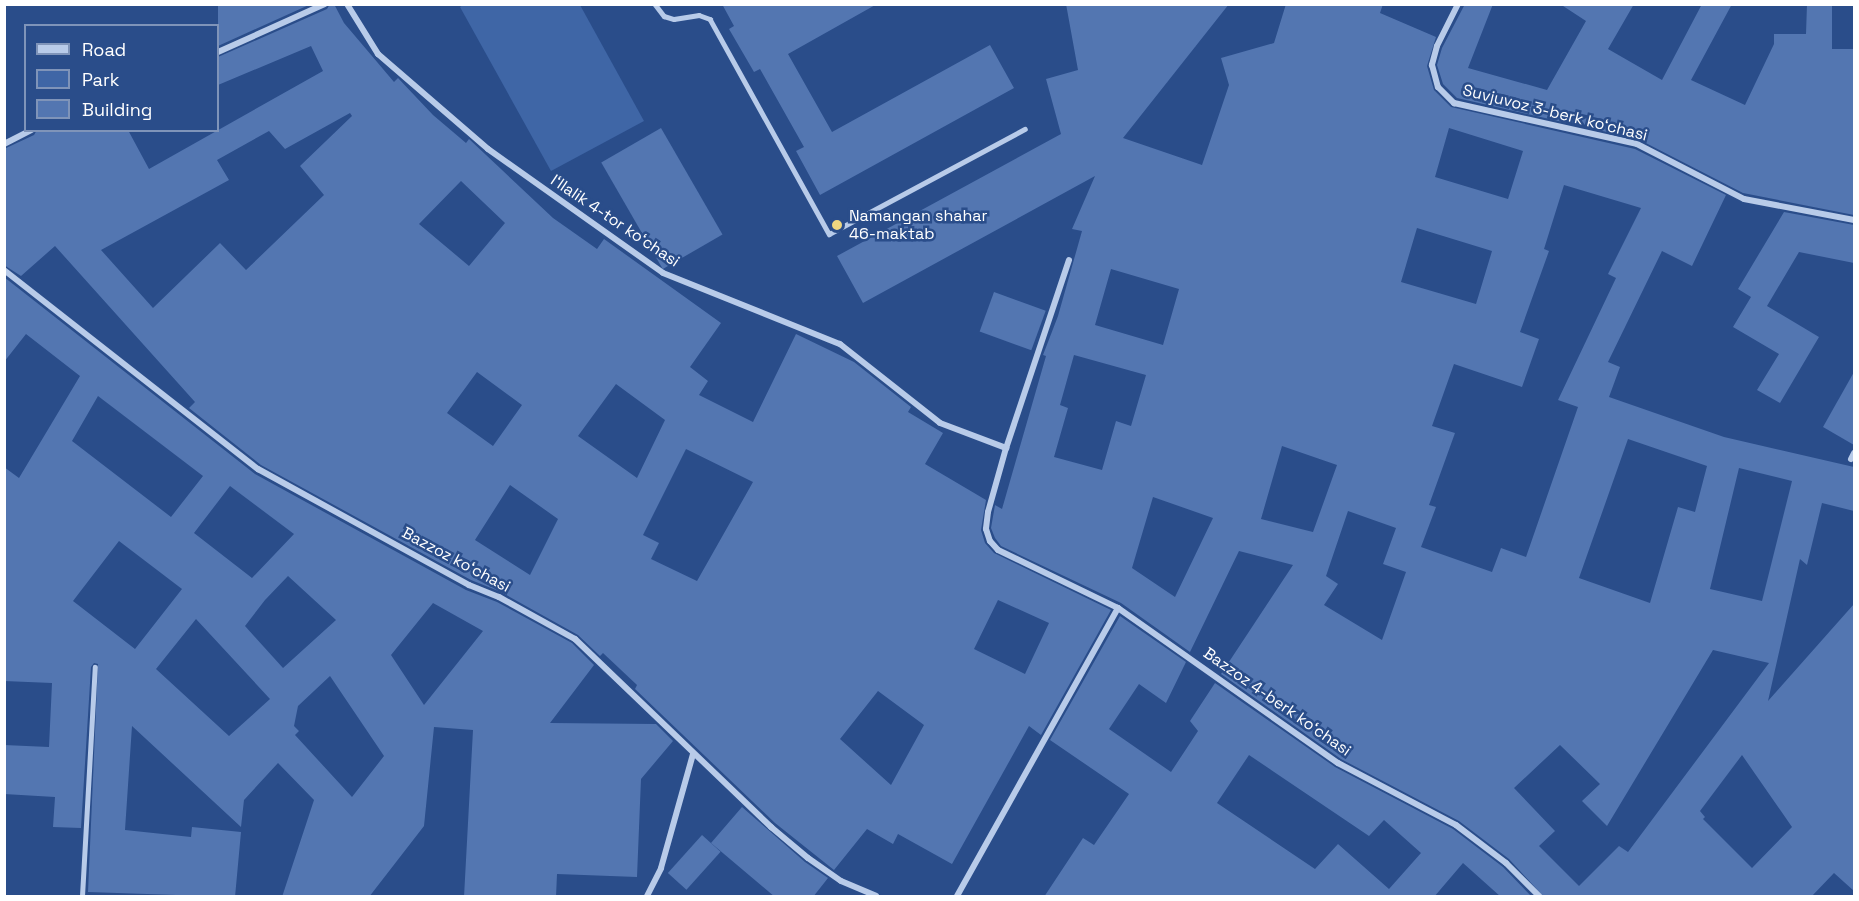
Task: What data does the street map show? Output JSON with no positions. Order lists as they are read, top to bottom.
{
  "streets": {
    "street": [
      "Suvjuvoz 3-berk koʻchasi",
      "Iʻllalik 4-tor koʻchasi",
      "Bazzoz koʻchasi",
      "Bazzoz 4-berk koʻchasi"
    ]
  },
  "crossings": [
    ["Iʻllalik 4-tor koʻchasi", "Bazzoz 4-berk koʻchasi"]
  ],
  "places": ["Namangan shahar 46-maktab"],
  "legend": ["Road", "Park", "Building"]
}
